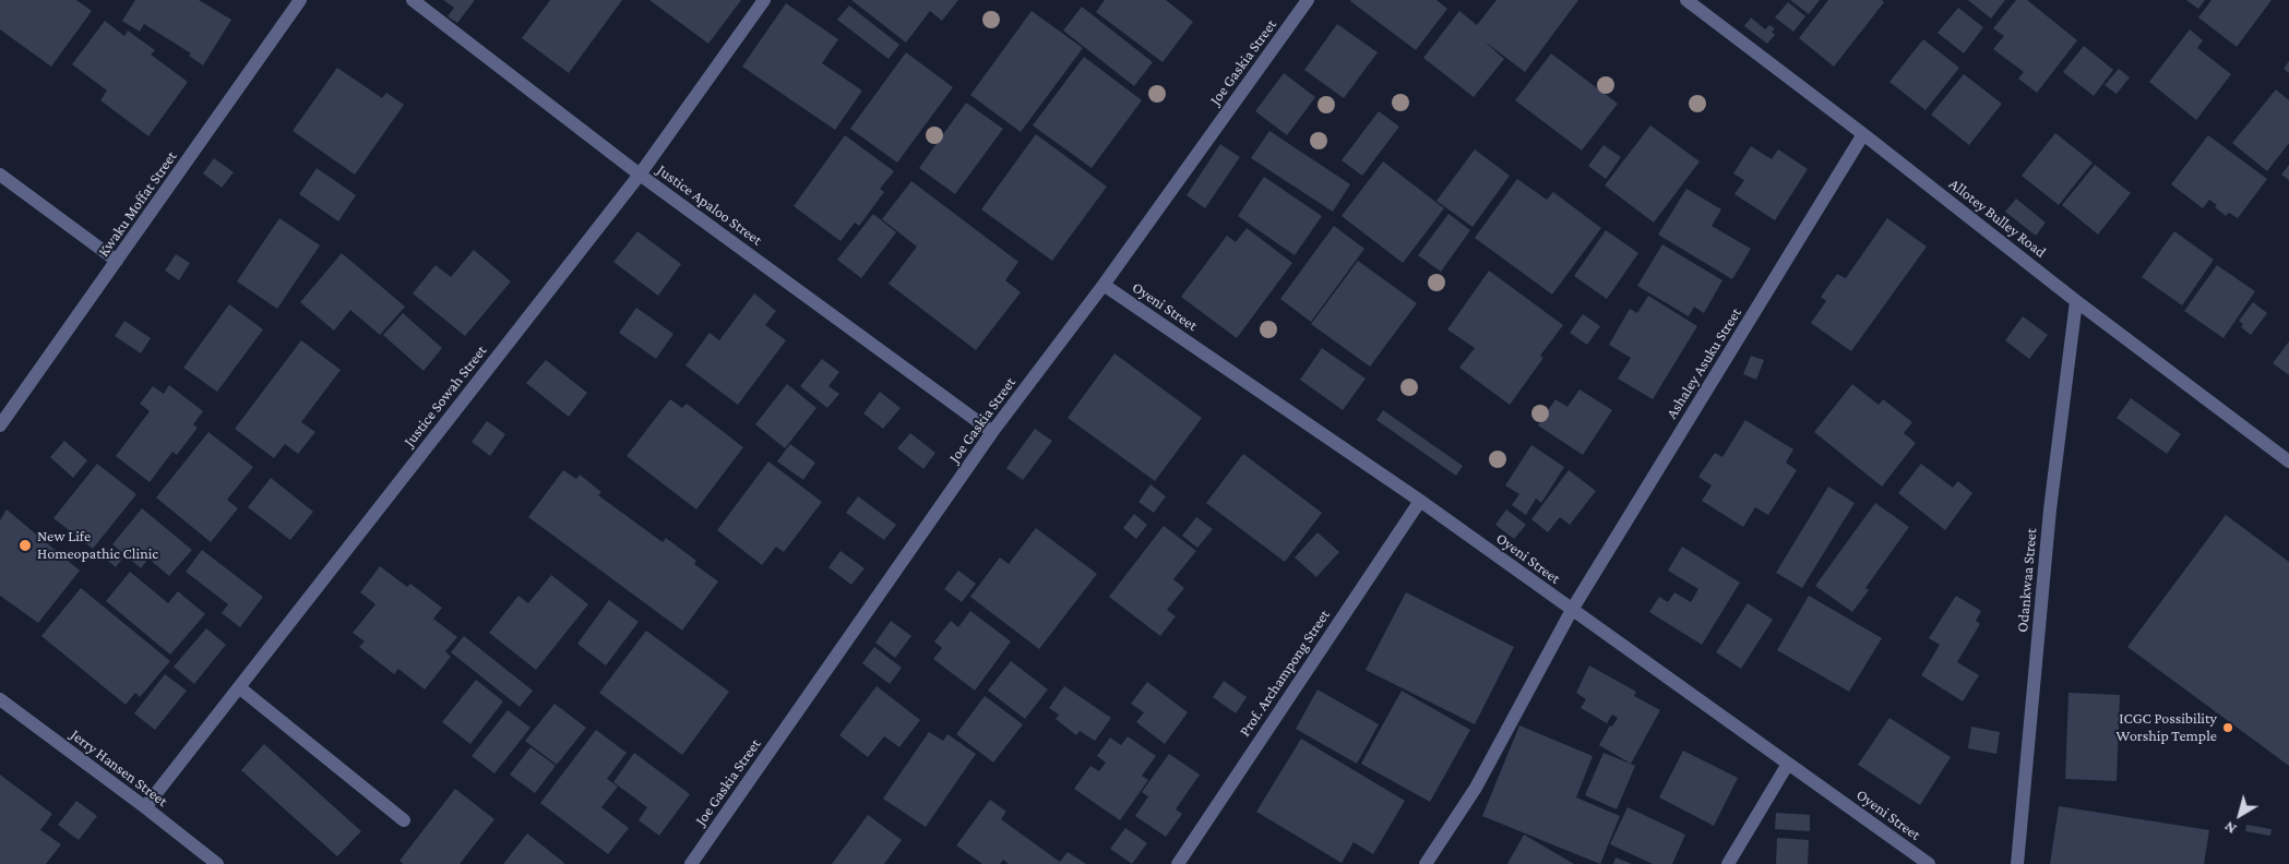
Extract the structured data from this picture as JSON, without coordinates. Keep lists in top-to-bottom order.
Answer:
{
  "streets": {
    "street": [
      "Joe Gaskia Street",
      "Kwaku Moffat Street",
      "Justice Apaloo Street",
      "Allotey Bulley Road",
      "Oyeni Street",
      "Ashaley Asuku Street",
      "Justice Sowah Street",
      "Odankwaa Street",
      "Prof. Archampong Street",
      "Jerry Hansen Street"
    ]
  },
  "crossings": [
    ["Joe Gaskia Street", "Justice Apaloo Street"],
    ["Joe Gaskia Street", "Oyeni Street"],
    ["Justice Apaloo Street", "Justice Sowah Street"],
    ["Allotey Bulley Road", "Ashaley Asuku Street"],
    ["Allotey Bulley Road", "Odankwaa Street"],
    ["Oyeni Street", "Ashaley Asuku Street"],
    ["Oyeni Street", "Prof. Archampong Street"],
    ["Justice Sowah Street", "Jerry Hansen Street"]
  ],
  "places": ["New Life Homeopathic Clinic", "ICGC Possibility Worship Temple"],
  "north": "bottom left"
}
